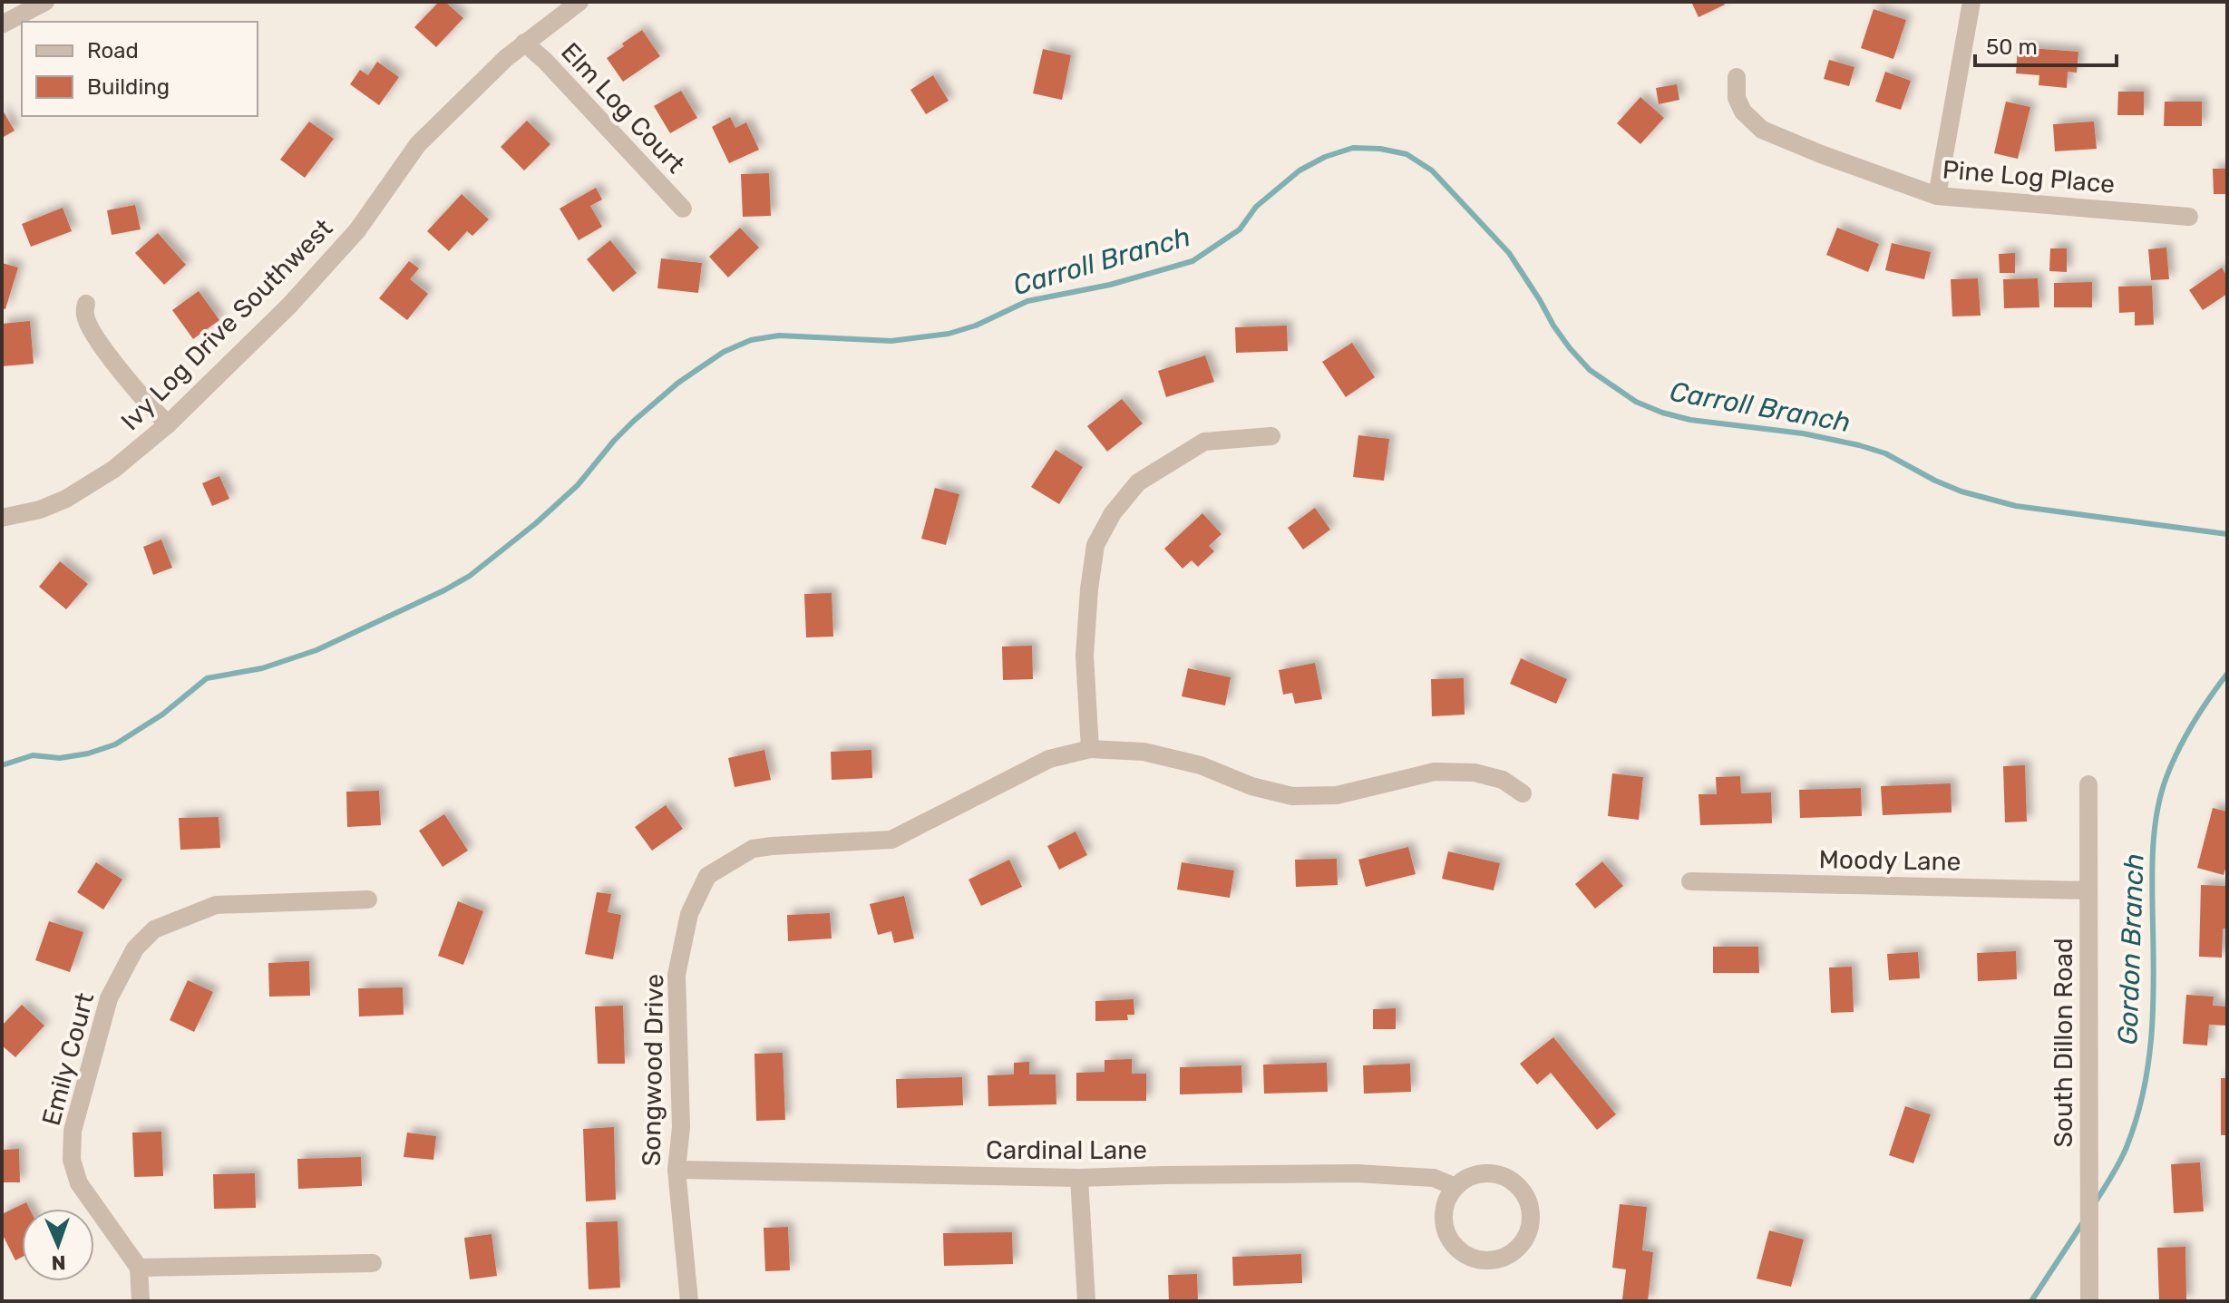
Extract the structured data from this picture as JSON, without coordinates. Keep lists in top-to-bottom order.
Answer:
{
  "streets": {
    "street": [
      "Elm Log Court",
      "Pine Log Place",
      "Ivy Log Drive Southwest",
      "Moody Lane",
      "South Dillon Road",
      "Emily Court",
      "Songwood Drive",
      "Cardinal Lane"
    ]
  },
  "crossings": [
    ["Elm Log Court", "Ivy Log Drive Southwest"],
    ["Moody Lane", "South Dillon Road"],
    ["Songwood Drive", "Cardinal Lane"]
  ],
  "water": ["Carroll Branch", "Gordon Branch"],
  "legend": ["Road", "Building"],
  "scale_bar": "50 m",
  "north": "bottom"
}
